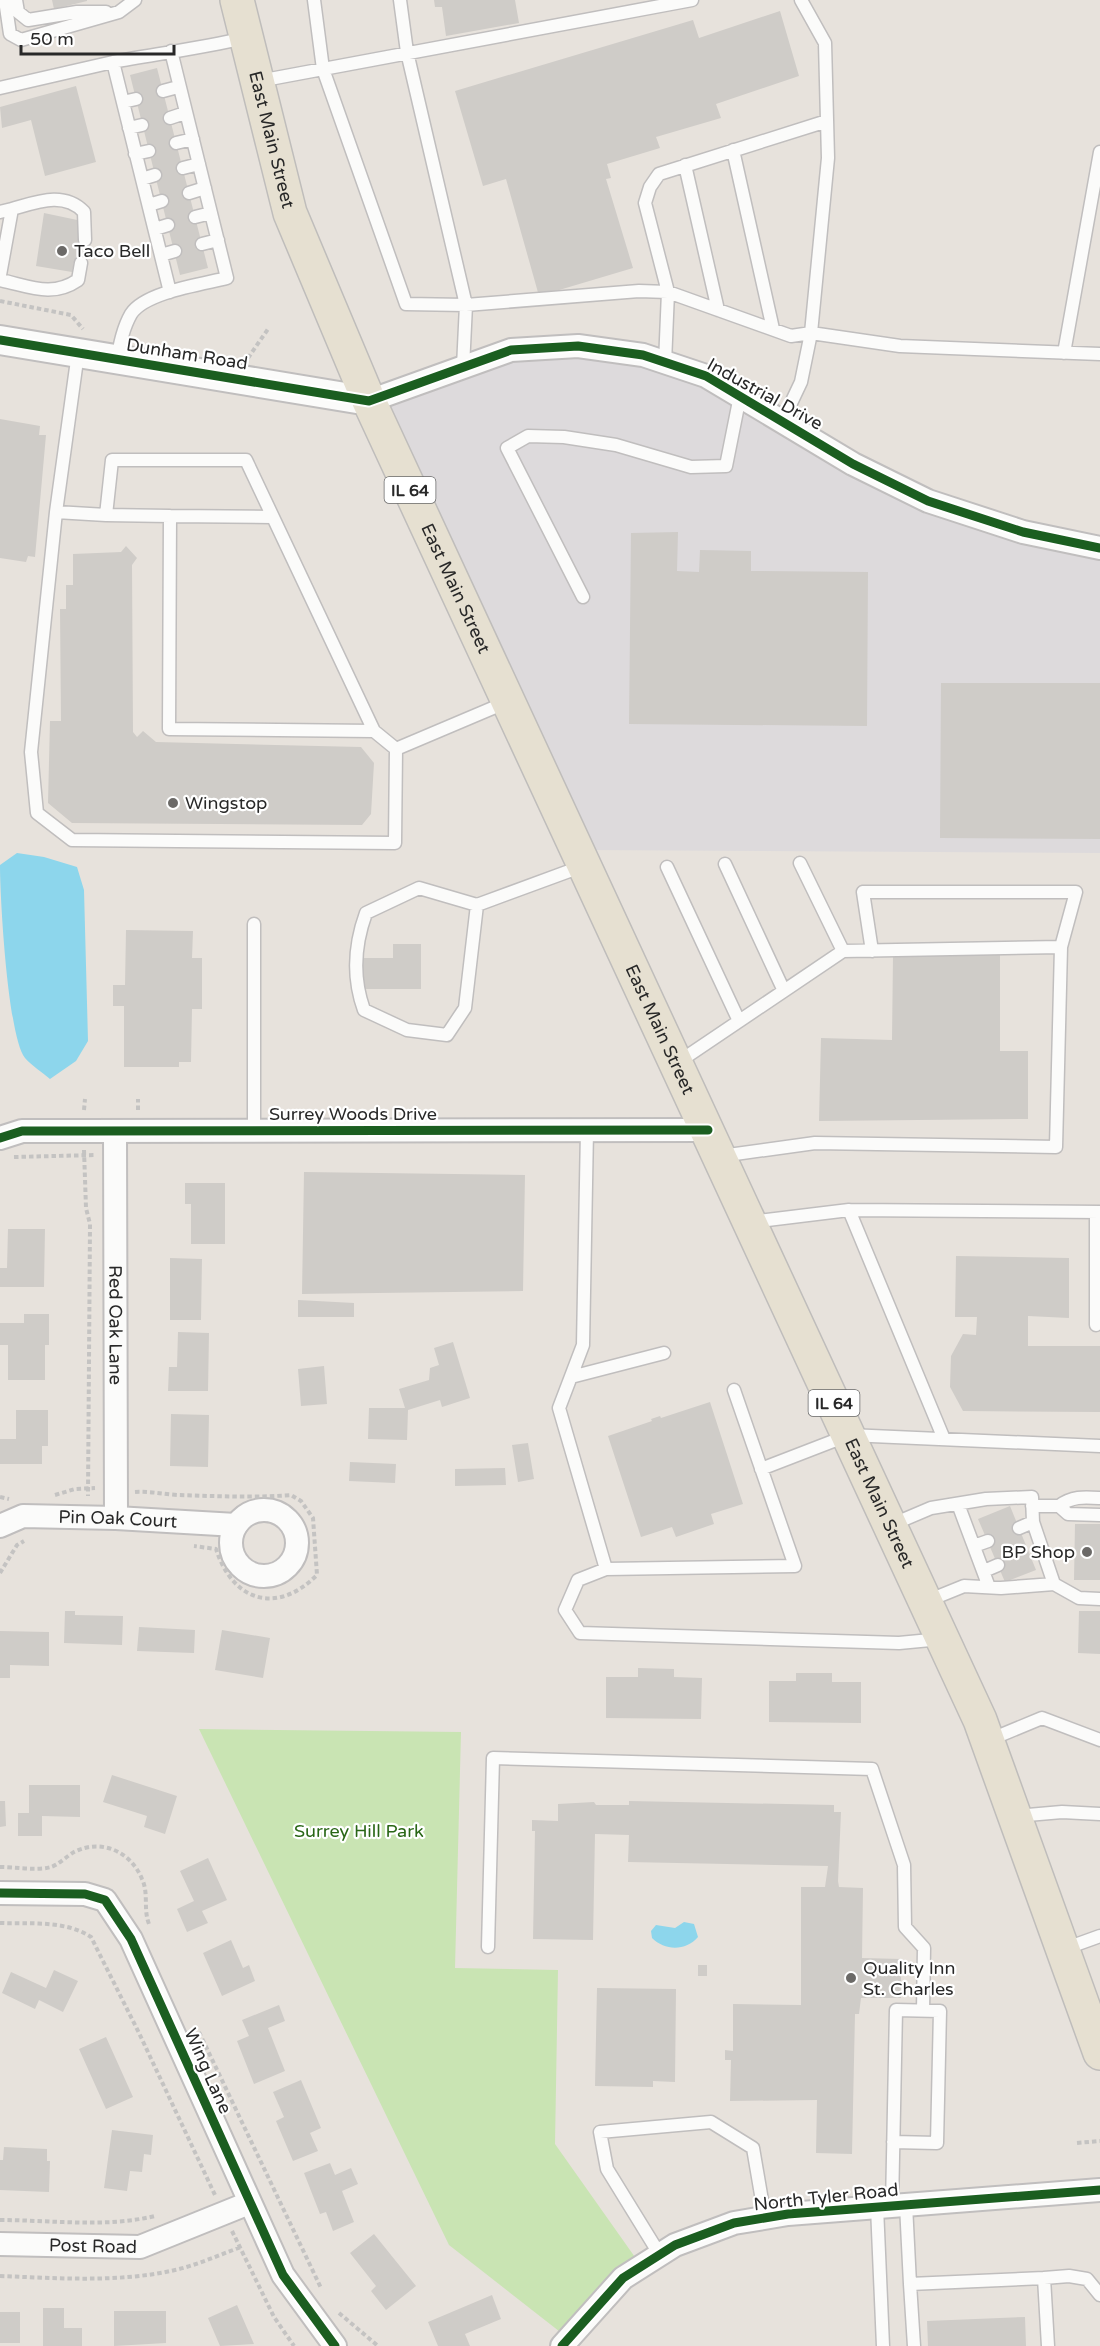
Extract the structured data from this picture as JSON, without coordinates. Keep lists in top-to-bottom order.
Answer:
{
  "streets": {
    "main road": ["East Main Street", "IL 64"],
    "street": [
      "Dunham Road",
      "Industrial Drive",
      "Surrey Woods Drive",
      "Red Oak Lane",
      "Pin Oak Court",
      "Wing Lane",
      "North Tyler Road",
      "Post Road"
    ]
  },
  "crossings": [
    ["East Main Street", "Dunham Road"],
    ["East Main Street", "Industrial Drive"],
    ["East Main Street", "Surrey Woods Drive"],
    ["Dunham Road", "Industrial Drive"],
    ["Surrey Woods Drive", "Red Oak Lane"],
    ["Red Oak Lane", "Pin Oak Court"],
    ["Wing Lane", "Post Road"]
  ],
  "parks": ["Surrey Hill Park"],
  "places": [
    "Taco Bell",
    "Wingstop",
    "BP Shop",
    "Quality Inn St. Charles"
  ],
  "scale_bar": "50 m"
}
